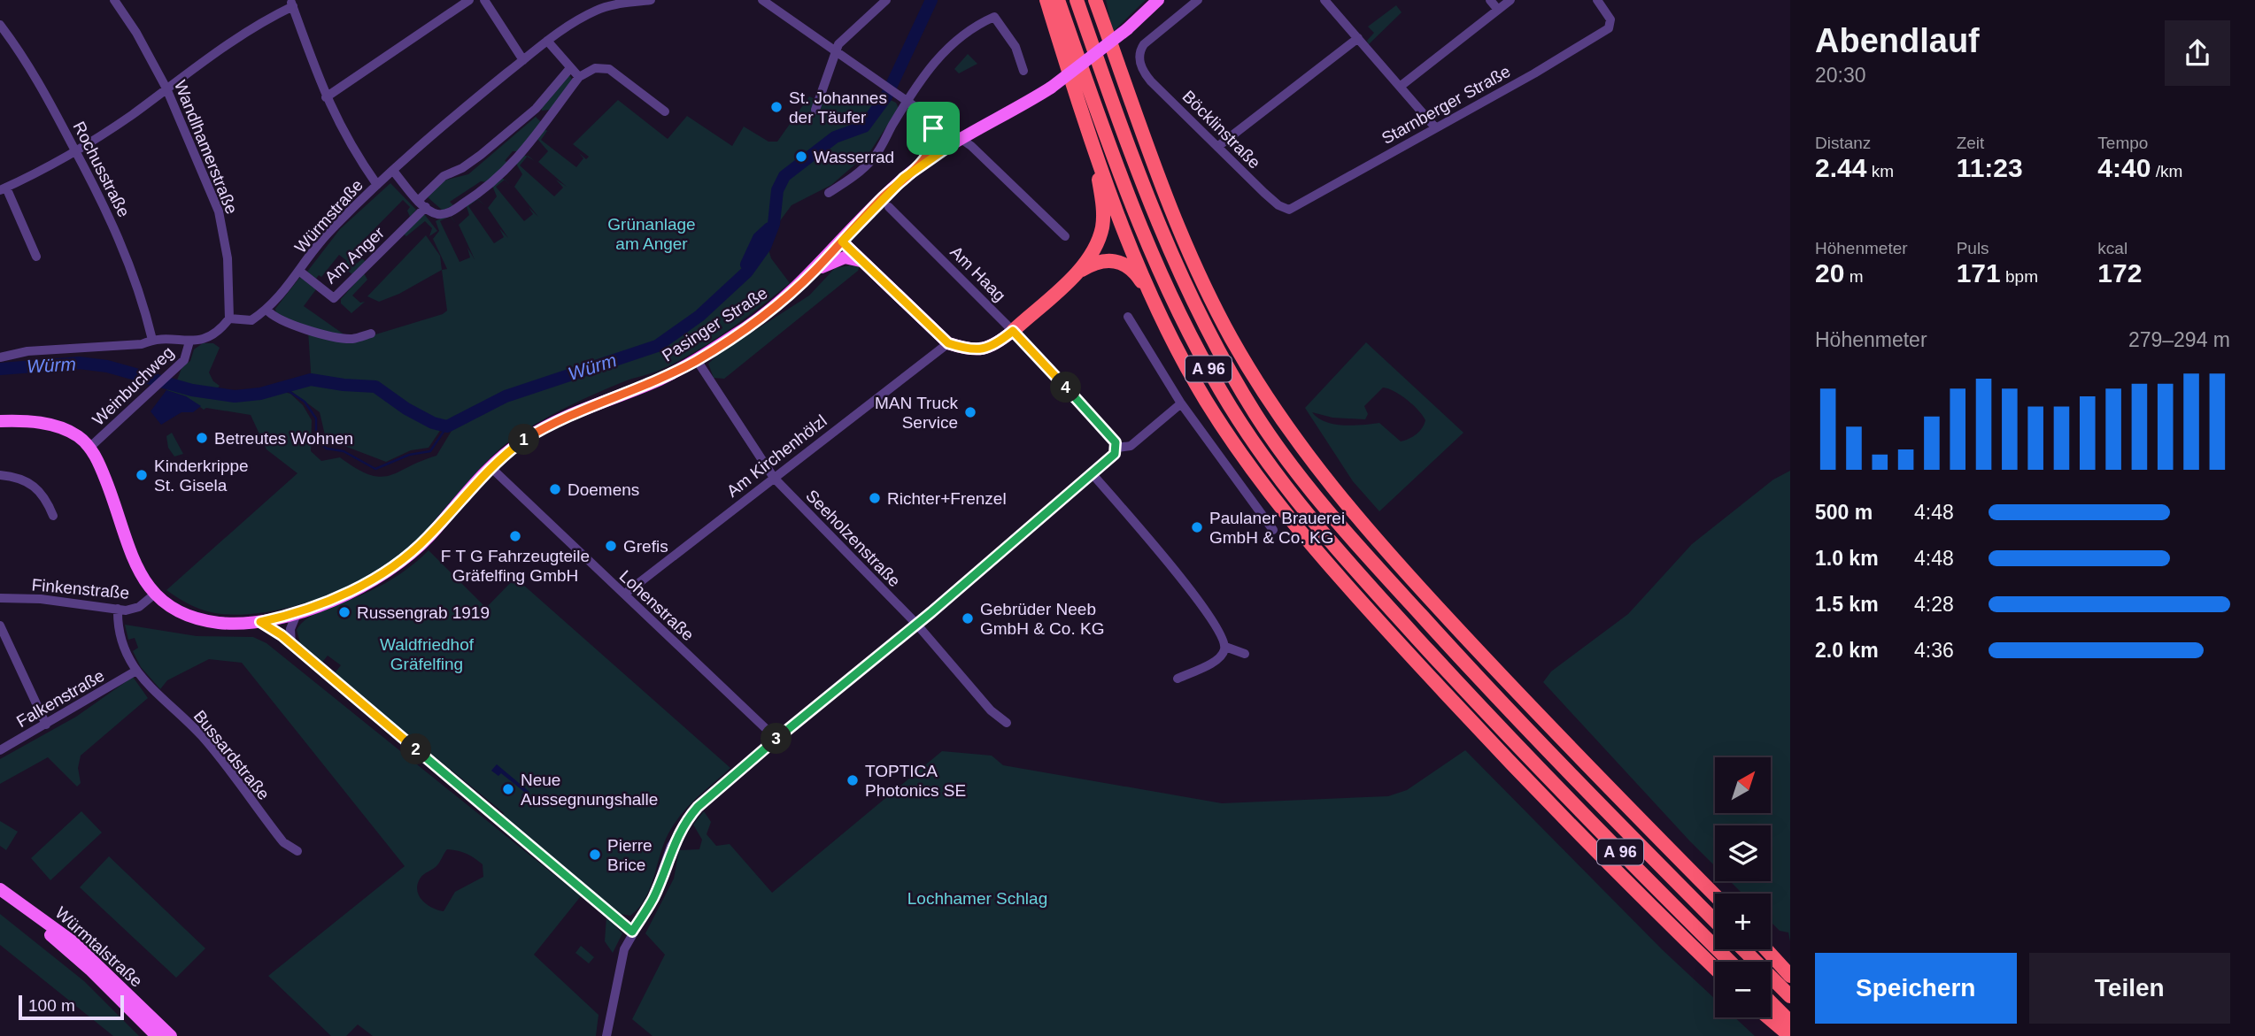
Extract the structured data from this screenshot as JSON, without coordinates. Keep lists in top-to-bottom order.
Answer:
{
  "streets": {
    "highway": ["A 96"],
    "main road": ["Pasinger Straße", "Würmtalstraße"],
    "street": [
      "Starnberger Straße",
      "Böcklinstraße",
      "Wandlhamerstraße",
      "Rochusstraße",
      "Würmstraße",
      "Am Anger",
      "Am Haag",
      "Weinbuchweg",
      "Am Kirchenhölzl",
      "Seeholzenstraße",
      "Finkenstraße",
      "Lohenstraße",
      "Falkenstraße",
      "Bussardstraße"
    ]
  },
  "crossings": [
    ["Starnberger Straße", "Böcklinstraße"],
    ["Wandlhamerstraße", "Würmstraße"],
    ["Würmstraße", "Am Anger"],
    ["Pasinger Straße", "Weinbuchweg"],
    ["Pasinger Straße", "Seeholzenstraße"],
    ["Pasinger Straße", "Finkenstraße"],
    ["Pasinger Straße", "Lohenstraße"],
    ["Am Kirchenhölzl", "Seeholzenstraße"],
    ["Am Kirchenhölzl", "Lohenstraße"],
    ["Finkenstraße", "Bussardstraße"],
    ["Falkenstraße", "Bussardstraße"]
  ],
  "water": ["Würm"],
  "parks": ["Grünanlage am Anger", "Waldfriedhof Gräfelfing", "Lochhamer Schlag"],
  "places": [
    "St. Johannes der Täufer",
    "Wasserrad",
    "MAN Truck Service",
    "Betreutes Wohnen",
    "Kinderkrippe St. Gisela",
    "Doemens",
    "Richter+Frenzel",
    "Paulaner Brauerei GmbH & Co. KG",
    "F T G Fahrzeugteile Gräfelfing GmbH",
    "Grefis",
    "Russengrab 1919",
    "Gebrüder Neeb GmbH & Co. KG",
    "TOPTICA Photonics SE",
    "Neue Aussegnungshalle",
    "Pierre Brice"
  ],
  "scale_bar": "100 m",
  "north": "top right",
  "page": {
    "heading": ["Abendlauf", "20:30"],
    "stats": [
      ["Distanz", "2.44 km"],
      ["Zeit", "11:23"],
      ["Tempo", "4:40 /km"],
      ["Höhenmeter", "20 m"],
      ["Puls", "171 bpm"],
      ["kcal", "172"]
    ],
    "chart": ["Höhenmeter", "279–294 m"],
    "pins": [
      "4",
      "1",
      "3",
      "2"
    ],
    "list": [
      {
        "name": "500 m",
        "note": "4:48"
      },
      {
        "name": "1.0 km",
        "note": "4:48"
      },
      {
        "name": "1.5 km",
        "note": "4:28"
      },
      {
        "name": "2.0 km",
        "note": "4:36"
      }
    ],
    "map_buttons": ["+", "−"],
    "buttons": ["Speichern", "Teilen"],
    "scale": "100 m"
  }
}
